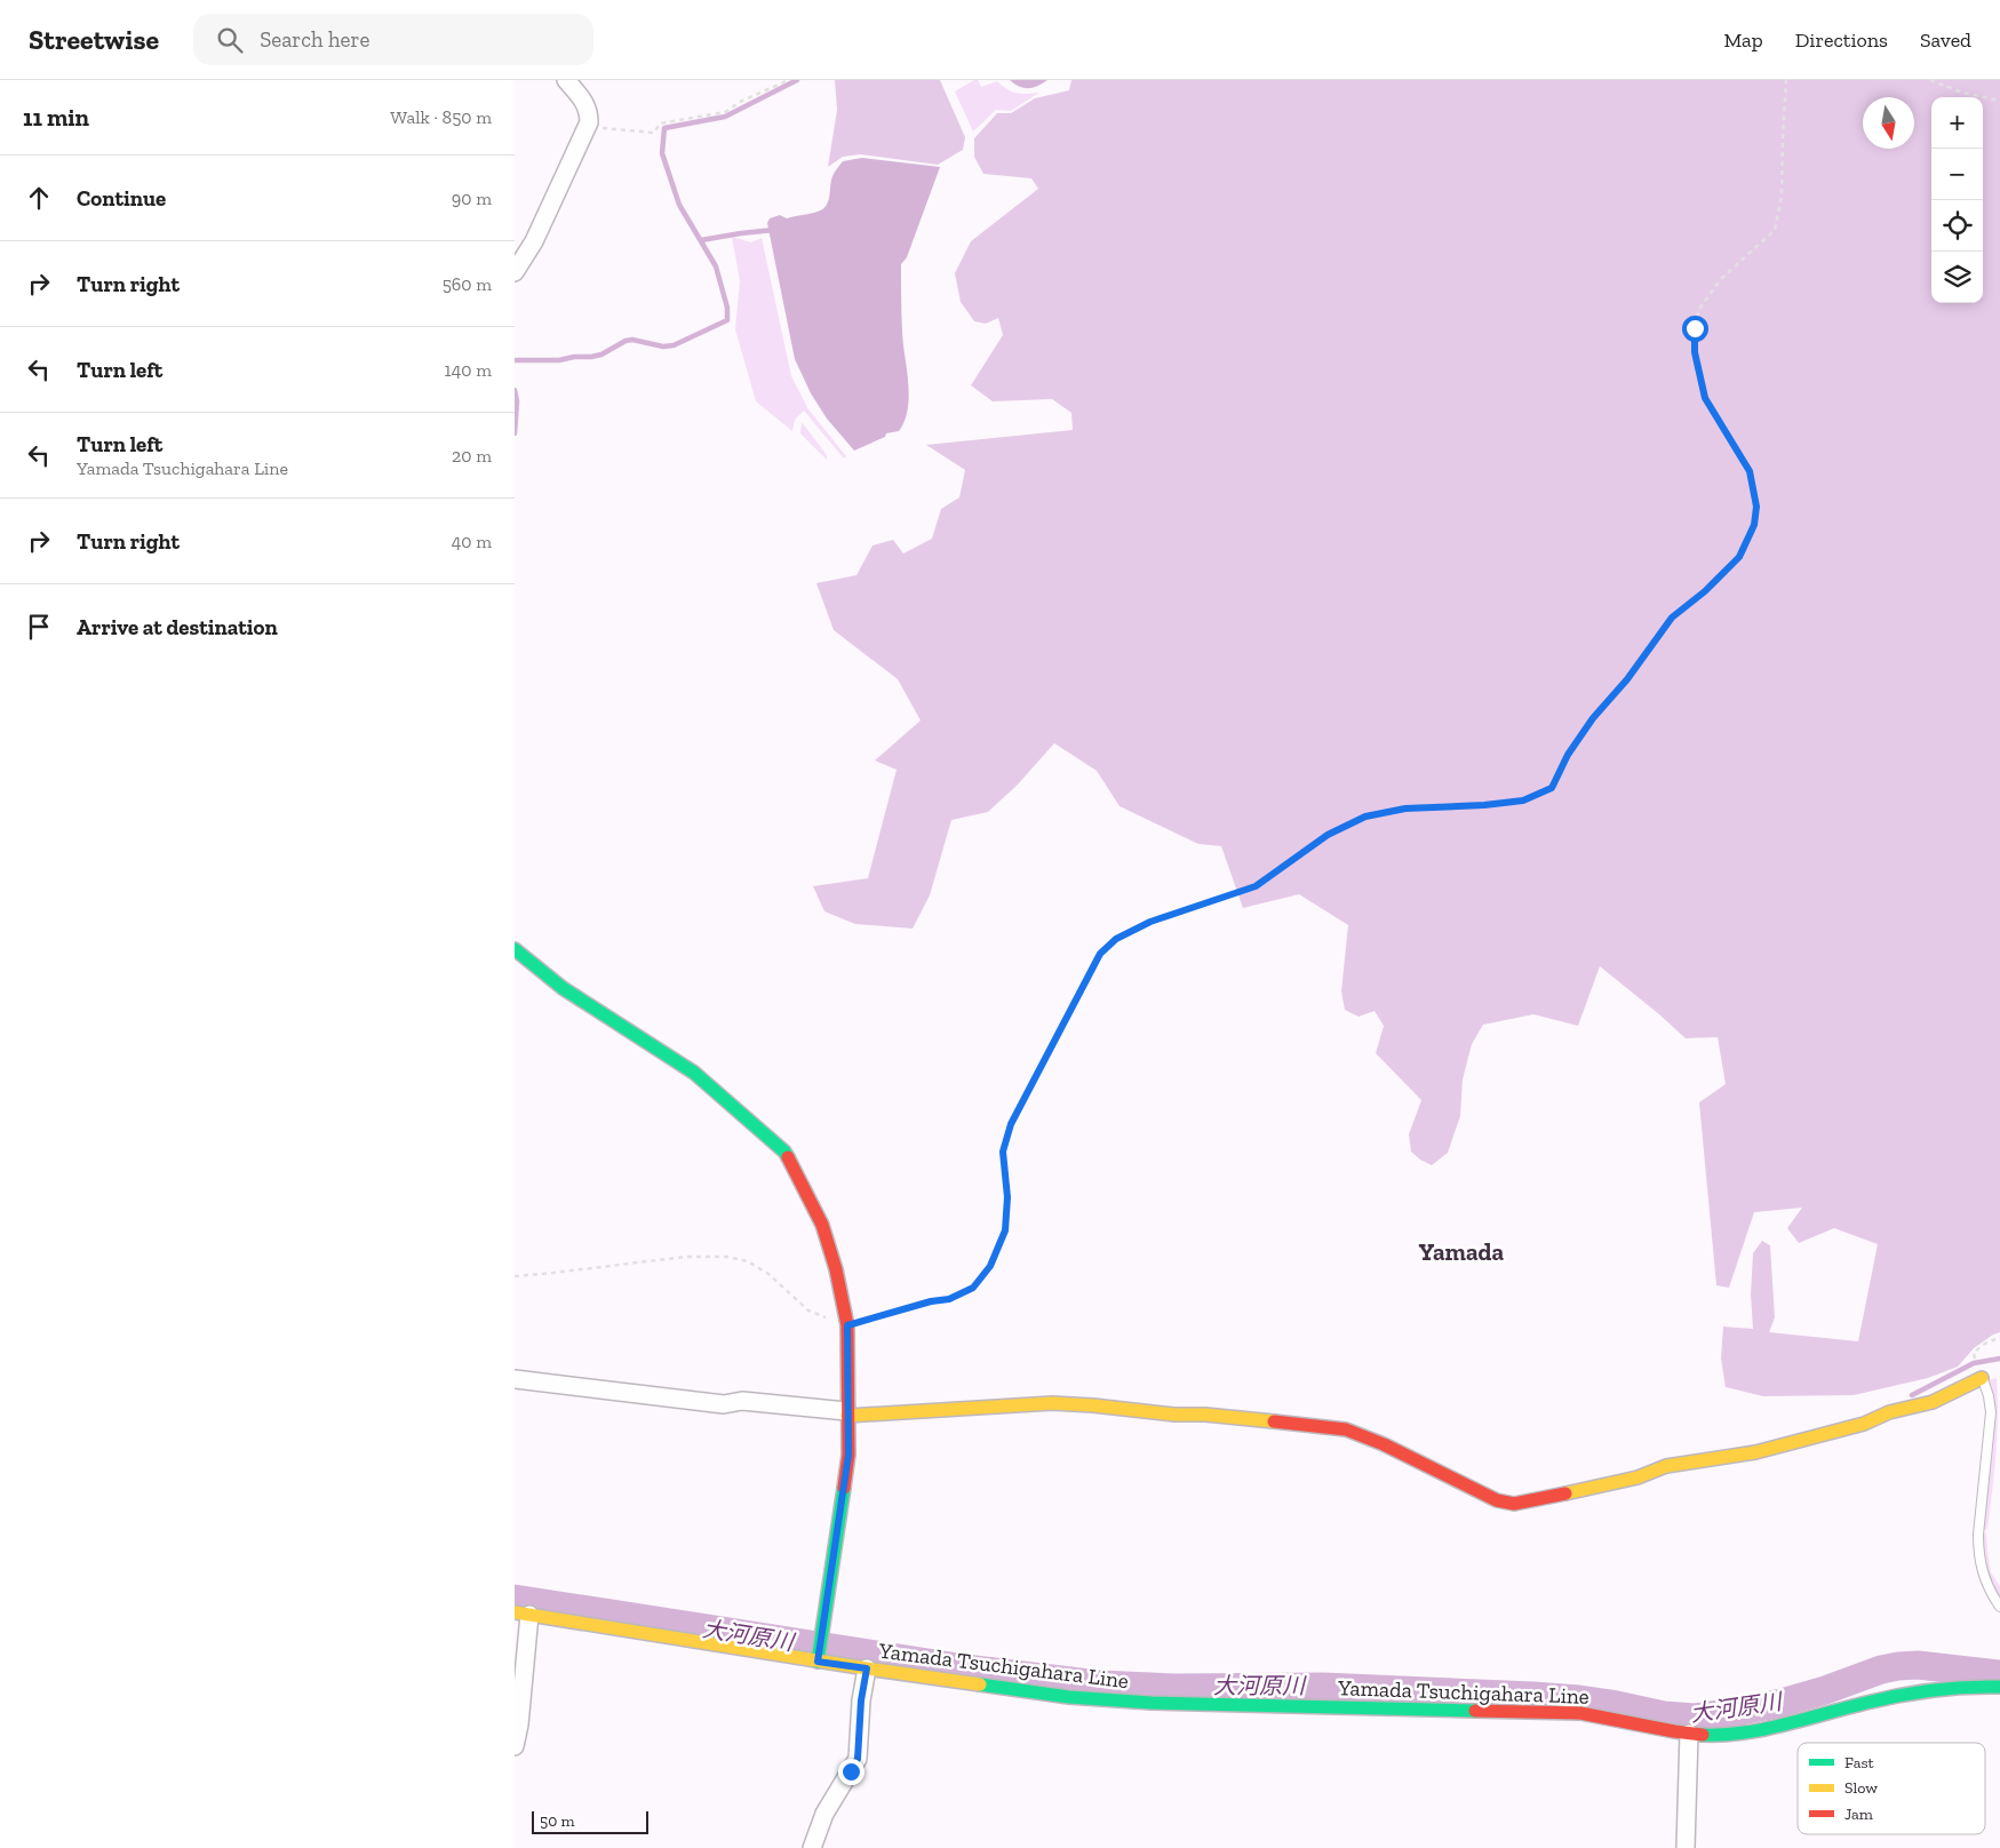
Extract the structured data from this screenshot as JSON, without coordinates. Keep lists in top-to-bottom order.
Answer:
{
  "streets": {
    "street": ["Yamada Tsuchigahara Line"]
  },
  "districts": ["Yamada"],
  "water": ["大河原川"],
  "legend": ["Fast", "Slow", "Jam"],
  "scale_bar": "50 m",
  "north": "bottom",
  "page": {
    "header": "Streetwise",
    "search": "Search here",
    "nav": ["Map", "Directions", "Saved"],
    "heading": ["11 min", "Walk · 850 m"],
    "map_buttons": ["+", "−"],
    "list": [
      ["Continue", "90 m"],
      ["Turn right", "560 m"],
      ["Turn left", "140 m"],
      ["Turn left", "Yamada Tsuchigahara Line", "20 m"],
      ["Turn right", "40 m"],
      "Arrive at destination"
    ],
    "scale": "50 m"
  }
}
